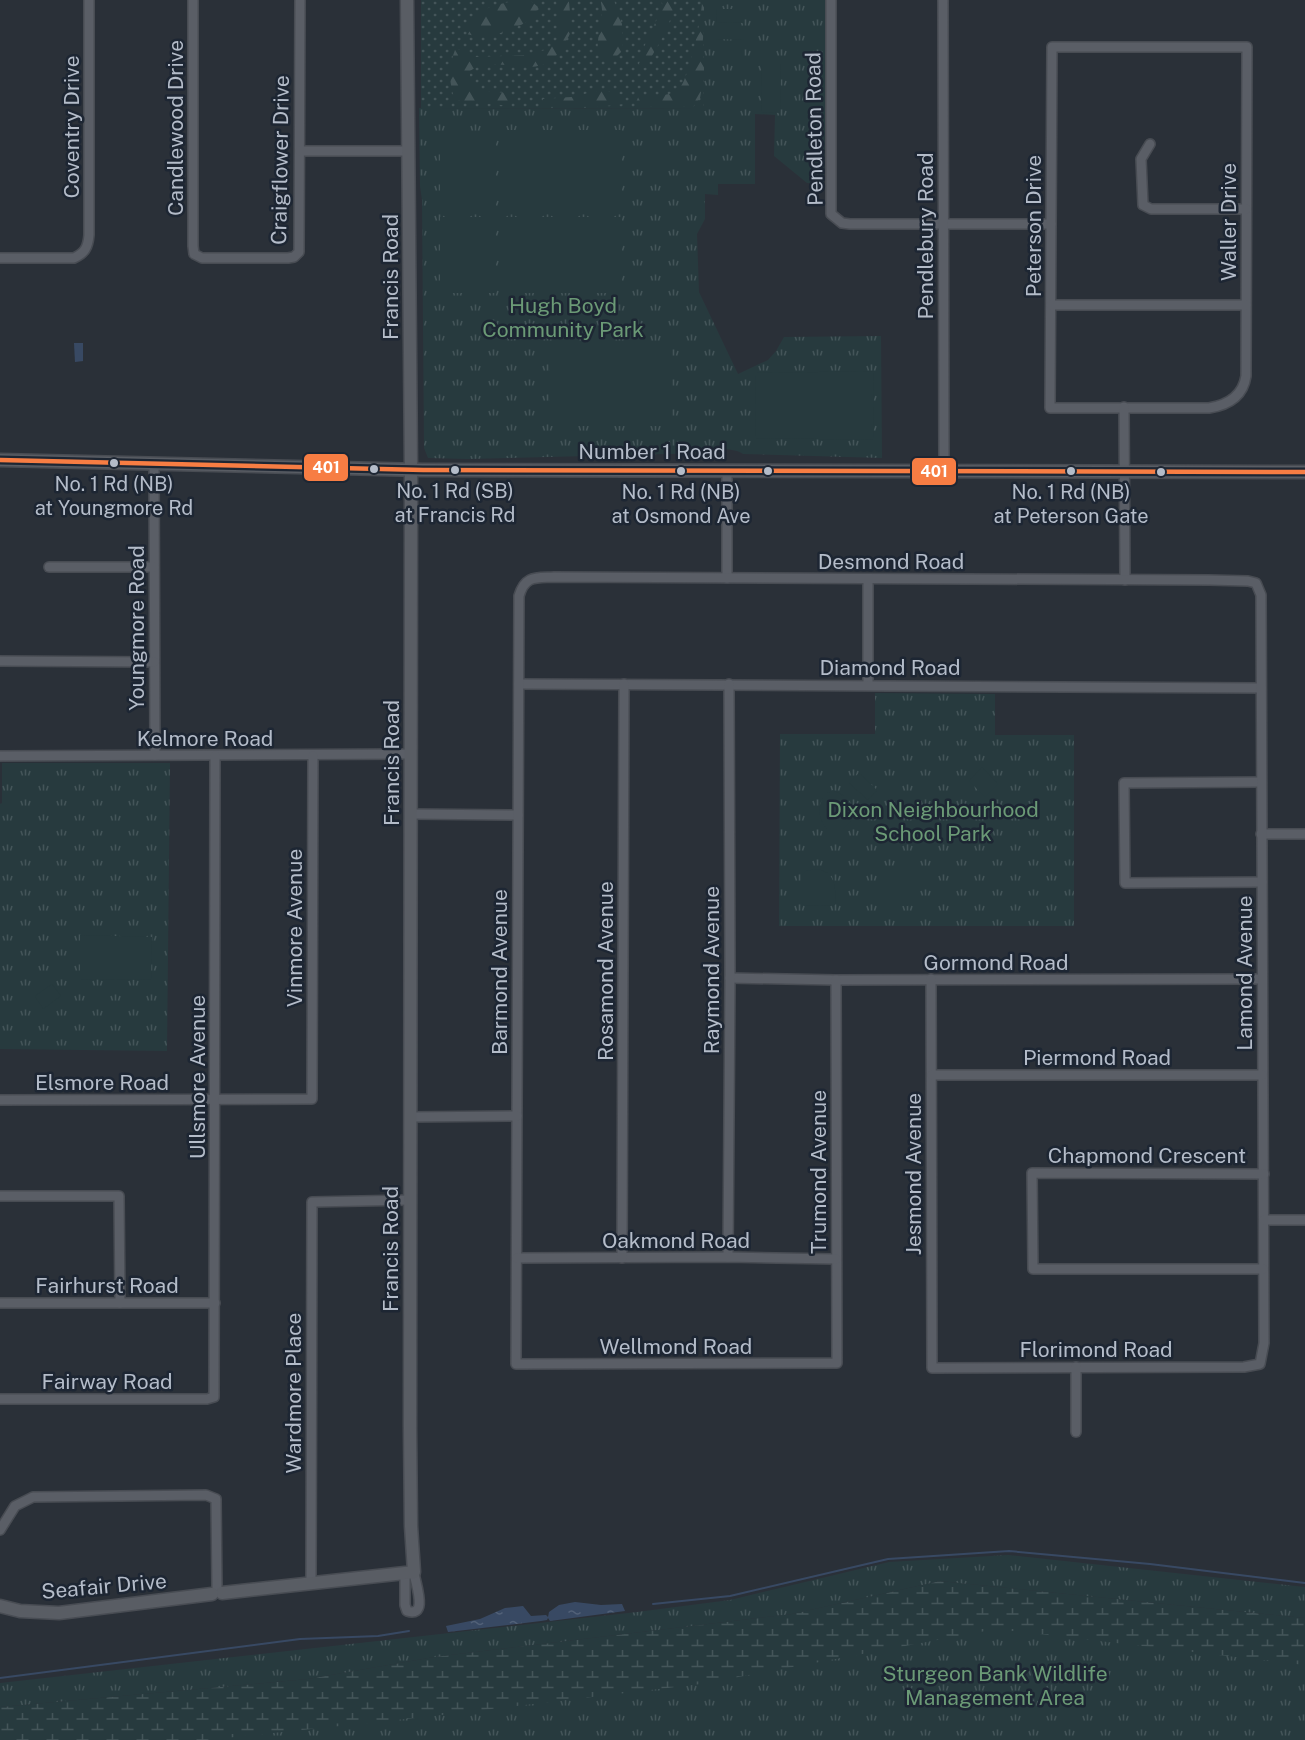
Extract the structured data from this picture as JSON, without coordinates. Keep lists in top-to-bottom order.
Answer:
{
  "streets": {
    "street": [
      "Coventry Drive",
      "Candlewood Drive",
      "Pendleton Road",
      "Craigflower Drive",
      "Waller Drive",
      "Peterson Drive",
      "Pendlebury Road",
      "Francis Road",
      "Number 1 Road",
      "Desmond Road",
      "Youngmore Road",
      "Diamond Road",
      "Kelmore Road",
      "Vinmore Avenue",
      "Gormond Road",
      "Raymond Avenue",
      "Rosamond Avenue",
      "Barmond Avenue",
      "Lamond Avenue",
      "Piermond Road",
      "Ullsmore Avenue",
      "Elsmore Road",
      "Chapmond Crescent",
      "Trumond Avenue",
      "Jesmond Avenue",
      "Oakmond Road",
      "Fairhurst Road",
      "Wellmond Road",
      "Florimond Road",
      "Fairway Road",
      "Wardmore Place",
      "Seafair Drive"
    ]
  },
  "crossings": [
    ["Candlewood Drive", "Craigflower Drive"],
    ["Pendleton Road", "Peterson Drive"],
    ["Pendleton Road", "Pendlebury Road"],
    ["Waller Drive", "Peterson Drive"],
    ["Pendlebury Road", "Number 1 Road"],
    ["Francis Road", "Number 1 Road"],
    ["Francis Road", "Kelmore Road"],
    ["Francis Road", "Wardmore Place"],
    ["Francis Road", "Seafair Drive"],
    ["Number 1 Road", "Youngmore Road"],
    ["Desmond Road", "Barmond Avenue"],
    ["Desmond Road", "Lamond Avenue"],
    ["Youngmore Road", "Kelmore Road"],
    ["Diamond Road", "Raymond Avenue"],
    ["Diamond Road", "Rosamond Avenue"],
    ["Diamond Road", "Barmond Avenue"],
    ["Diamond Road", "Lamond Avenue"],
    ["Kelmore Road", "Vinmore Avenue"],
    ["Kelmore Road", "Ullsmore Avenue"],
    ["Vinmore Avenue", "Elsmore Road"],
    ["Gormond Road", "Raymond Avenue"],
    ["Gormond Road", "Lamond Avenue"],
    ["Gormond Road", "Trumond Avenue"],
    ["Gormond Road", "Jesmond Avenue"],
    ["Raymond Avenue", "Oakmond Road"],
    ["Rosamond Avenue", "Oakmond Road"],
    ["Barmond Avenue", "Oakmond Road"],
    ["Barmond Avenue", "Wellmond Road"],
    ["Lamond Avenue", "Piermond Road"],
    ["Lamond Avenue", "Chapmond Crescent"],
    ["Lamond Avenue", "Florimond Road"],
    ["Piermond Road", "Jesmond Avenue"],
    ["Ullsmore Avenue", "Elsmore Road"],
    ["Ullsmore Avenue", "Fairhurst Road"],
    ["Ullsmore Avenue", "Fairway Road"],
    ["Trumond Avenue", "Oakmond Road"],
    ["Trumond Avenue", "Wellmond Road"],
    ["Jesmond Avenue", "Florimond Road"],
    ["Wardmore Place", "Seafair Drive"]
  ],
  "parks": ["Hugh Boyd Community Park", "Dixon Neighbourhood School Park", "Sturgeon Bank Wildlife Management Area"],
  "places": [
    "No. 1 Rd (NB) at Youngmore Rd",
    "No. 1 Rd (SB) at Francis Rd",
    "No. 1 Rd (NB) at Osmond Ave",
    "No. 1 Rd (NB) at Peterson Gate"
  ],
  "lines": ["transit line 401"]
}
